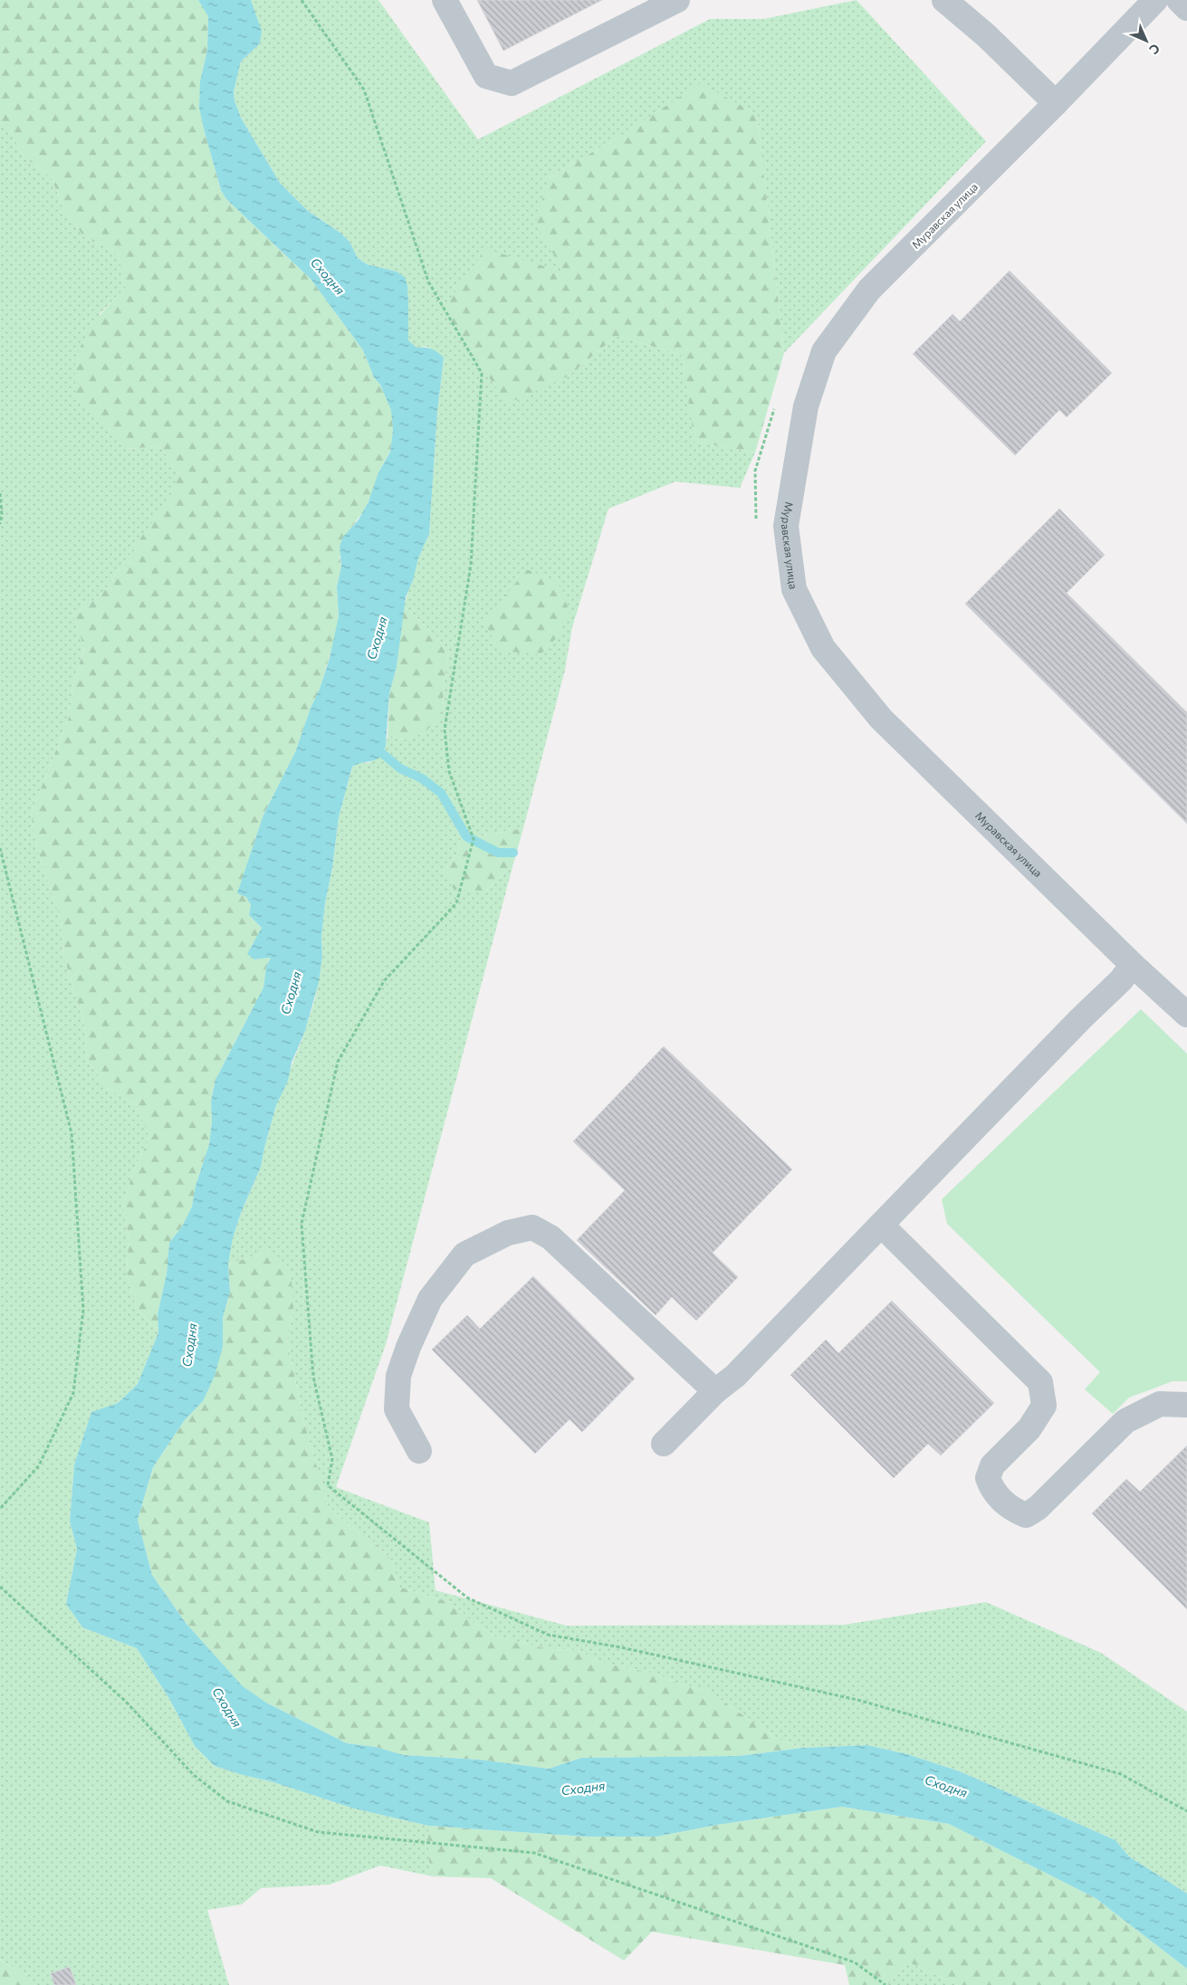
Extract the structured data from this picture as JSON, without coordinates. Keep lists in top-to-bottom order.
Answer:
{
  "streets": {
    "street": ["Муравская улица"]
  },
  "water": ["Сходня"],
  "north": "bottom right"
}
